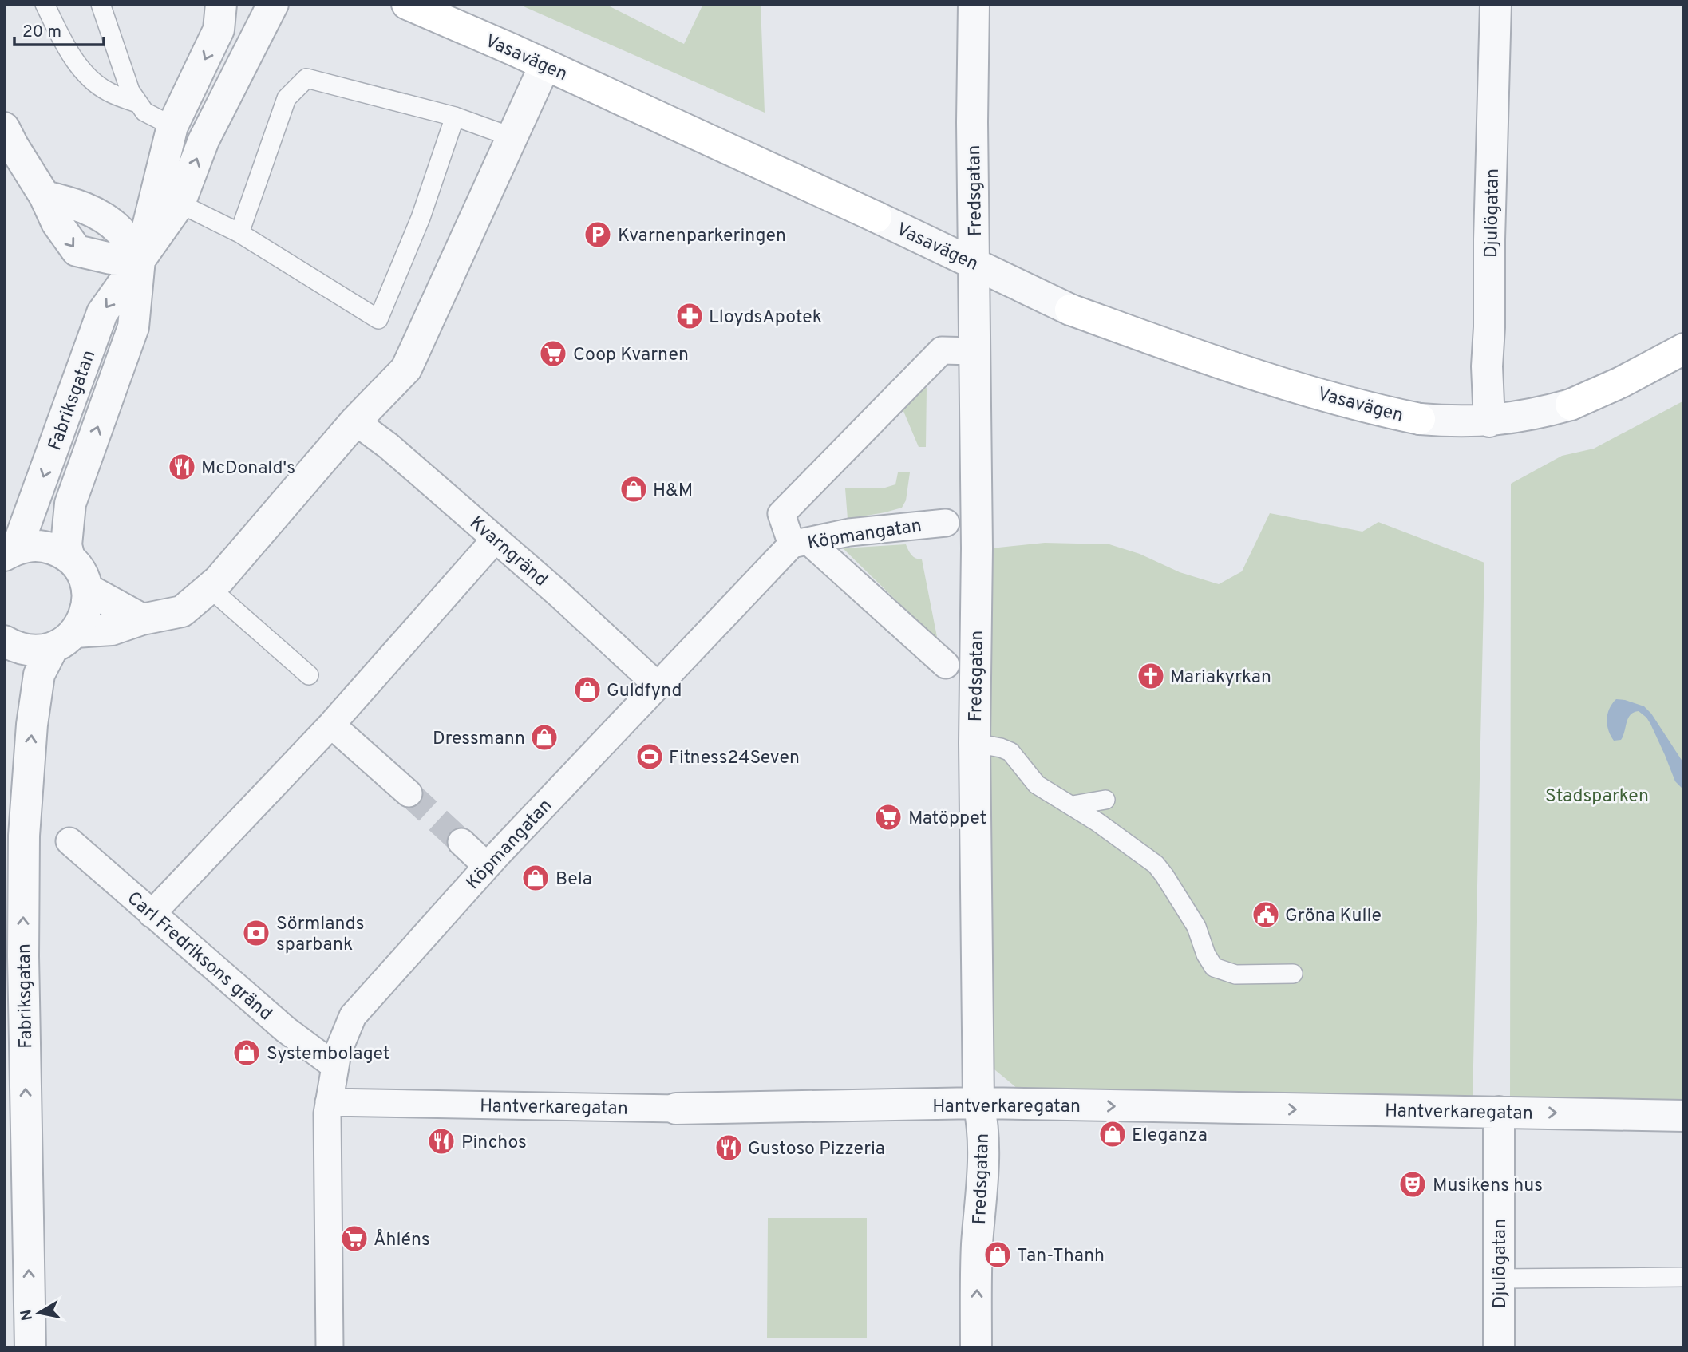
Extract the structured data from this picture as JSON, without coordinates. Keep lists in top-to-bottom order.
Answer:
{
  "streets": {
    "main road": ["Vasavägen"],
    "street": [
      "Fredsgatan",
      "Djulögatan",
      "Fabriksgatan",
      "Köpmangatan",
      "Kvarngränd",
      "Carl Fredriksons gränd",
      "Hantverkaregatan"
    ]
  },
  "crossings": [
    ["Vasavägen", "Fredsgatan"],
    ["Vasavägen", "Djulögatan"],
    ["Fredsgatan", "Hantverkaregatan"],
    ["Djulögatan", "Hantverkaregatan"],
    ["Köpmangatan", "Kvarngränd"],
    ["Köpmangatan", "Carl Fredriksons gränd"],
    ["Köpmangatan", "Hantverkaregatan"]
  ],
  "one_way": ["Hantverkaregatan"],
  "parks": ["Stadsparken"],
  "places": {
    "parking": ["Kvarnenparkeringen"],
    "pharmacy": ["LloydsApotek"],
    "supermarket": ["Coop Kvarnen", "Matöppet", "Åhléns"],
    "restaurant": ["McDonald's", "Pinchos", "Gustoso Pizzeria"],
    "shop": [
      "H&M",
      "Guldfynd",
      "Dressmann",
      "Bela",
      "Systembolaget",
      "Eleganza",
      "Tan-Thanh"
    ],
    "church": ["Mariakyrkan"],
    "sports": ["Fitness24Seven"],
    "public building": ["Gröna Kulle"],
    "bank": ["Sörmlands sparbank"],
    "theatre": ["Musikens hus"]
  },
  "scale_bar": "20 m",
  "north": "left"
}
